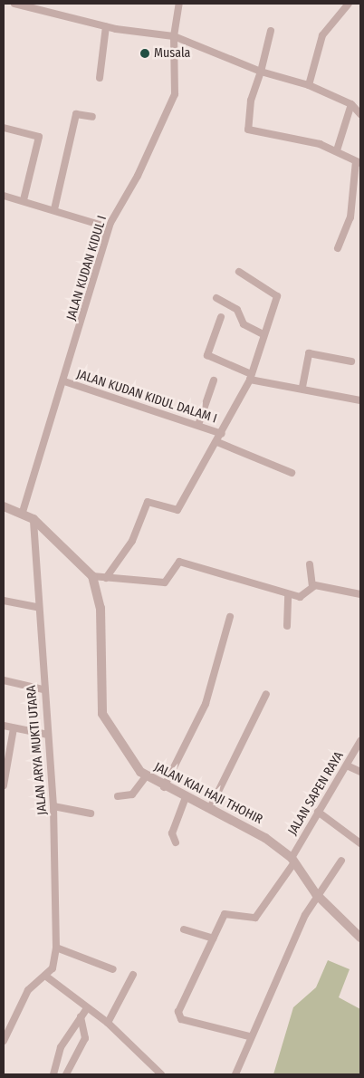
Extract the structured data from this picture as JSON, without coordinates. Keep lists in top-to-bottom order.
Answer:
{
  "streets": {
    "street": [
      "JALAN KUDAN KIDUL I",
      "JALAN KUDAN KIDUL DALAM I",
      "JALAN ARYA MUKTI UTARA",
      "JALAN KIAI HAJI THOHIR",
      "JALAN SAPEN RAYA"
    ]
  },
  "crossings": [
    ["JALAN KUDAN KIDUL I", "JALAN KUDAN KIDUL DALAM I"],
    ["JALAN KIAI HAJI THOHIR", "JALAN SAPEN RAYA"]
  ],
  "places": ["Musala"]
}
